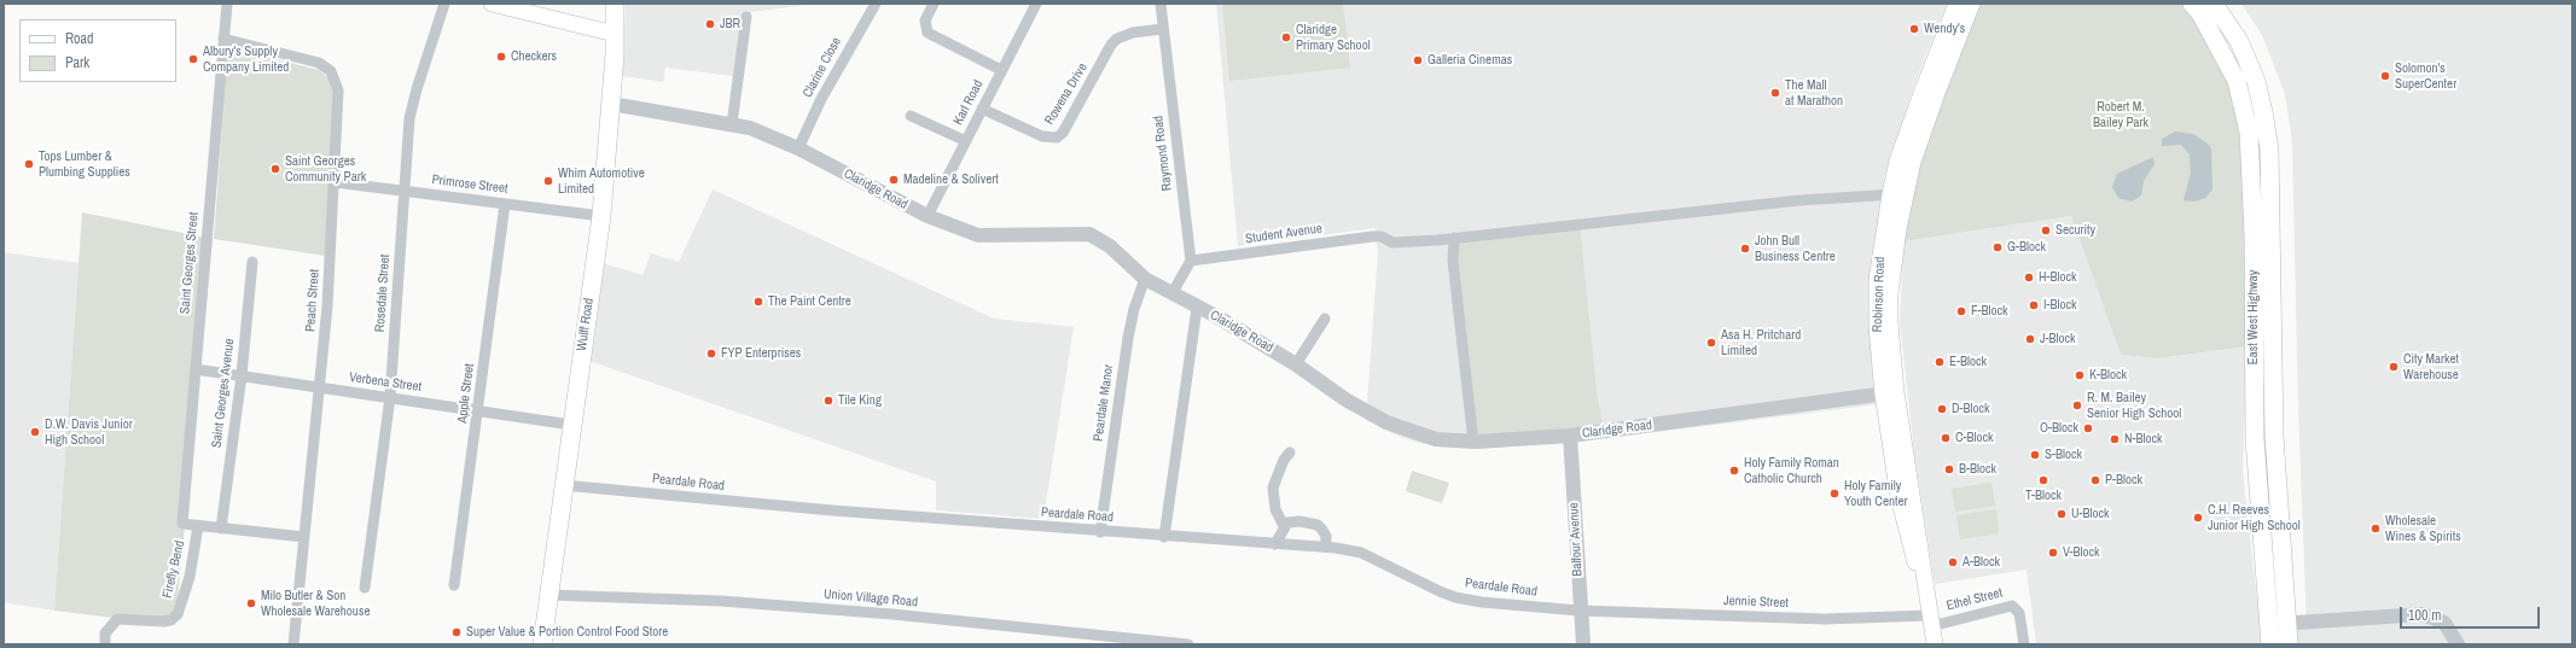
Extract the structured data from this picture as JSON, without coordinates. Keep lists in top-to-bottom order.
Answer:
{
  "streets": {
    "main road": ["Robinson Road", "East West Highway", "Wulff Road"],
    "street": [
      "Clarine Close",
      "Rowena Drive",
      "Karl Road",
      "Raymond Road",
      "Primrose Street",
      "Claridge Road",
      "Student Avenue",
      "Saint Georges Street",
      "Rosedale Street",
      "Peach Street",
      "Verbena Street",
      "Saint Georges Avenue",
      "Apple Street",
      "Peardale Manor",
      "Peardale Road",
      "Balfour Avenue",
      "Firefly Bend",
      "Union Village Road",
      "Ethel Street",
      "Jennie Street"
    ]
  },
  "crossings": [
    ["Clarine Close", "Claridge Road"],
    ["Rowena Drive", "Karl Road"],
    ["Rowena Drive", "Raymond Road"],
    ["Karl Road", "Claridge Road"],
    ["Raymond Road", "Student Avenue"],
    ["Primrose Street", "Rosedale Street"],
    ["Primrose Street", "Peach Street"],
    ["Primrose Street", "Wulff Road"],
    ["Primrose Street", "Apple Street"],
    ["Claridge Road", "Robinson Road"],
    ["Claridge Road", "Wulff Road"],
    ["Claridge Road", "Peardale Manor"],
    ["Claridge Road", "Balfour Avenue"],
    ["Student Avenue", "Robinson Road"],
    ["Saint Georges Street", "Peach Street"],
    ["Saint Georges Street", "Verbena Street"],
    ["Saint Georges Street", "Firefly Bend"],
    ["Rosedale Street", "Verbena Street"],
    ["Robinson Road", "Ethel Street"],
    ["Robinson Road", "Jennie Street"],
    ["Peach Street", "Verbena Street"],
    ["Peach Street", "Firefly Bend"],
    ["Wulff Road", "Verbena Street"],
    ["Wulff Road", "Peardale Road"],
    ["Wulff Road", "Union Village Road"],
    ["Verbena Street", "Saint Georges Avenue"],
    ["Verbena Street", "Apple Street"],
    ["Saint Georges Avenue", "Firefly Bend"],
    ["Peardale Manor", "Peardale Road"],
    ["Peardale Road", "Balfour Avenue"],
    ["Peardale Road", "Jennie Street"],
    ["Balfour Avenue", "Jennie Street"],
    ["Ethel Street", "Jennie Street"]
  ],
  "parks": ["Robert M. Bailey Park"],
  "places": [
    "JBR",
    "Wendy's",
    "Claridge Primary School",
    "Checkers",
    "Albury's Supply Company Limited",
    "Galleria Cinemas",
    "Solomon's SuperCenter",
    "The Mall at Marathon",
    "Tops Lumber & Plumbing Supplies",
    "Saint Georges Community Park",
    "Madeline & Solivert",
    "Whim Automotive Limited",
    "Security",
    "G-Block",
    "John Bull Business Centre",
    "H-Block",
    "The Paint Centre",
    "I-Block",
    "F-Block",
    "J-Block",
    "Asa H. Pritchard Limited",
    "FYP Enterprises",
    "E-Block",
    "City Market Warehouse",
    "K-Block",
    "Tile King",
    "R. M. Bailey Senior High School",
    "D-Block",
    "O-Block",
    "D.W. Davis Junior High School",
    "C-Block",
    "N-Block",
    "S-Block",
    "B-Block",
    "Holy Family Roman Catholic Church",
    "T-Block",
    "P-Block",
    "Holy Family Youth Center",
    "U-Block",
    "C.H. Reeves Junior High School",
    "Wholesale Wines & Spirits",
    "V-Block",
    "A-Block",
    "Milo Butler & Son Wholesale Warehouse",
    "Super Value & Portion Control Food Store"
  ],
  "legend": ["Road", "Park"],
  "scale_bar": "100 m"
}
